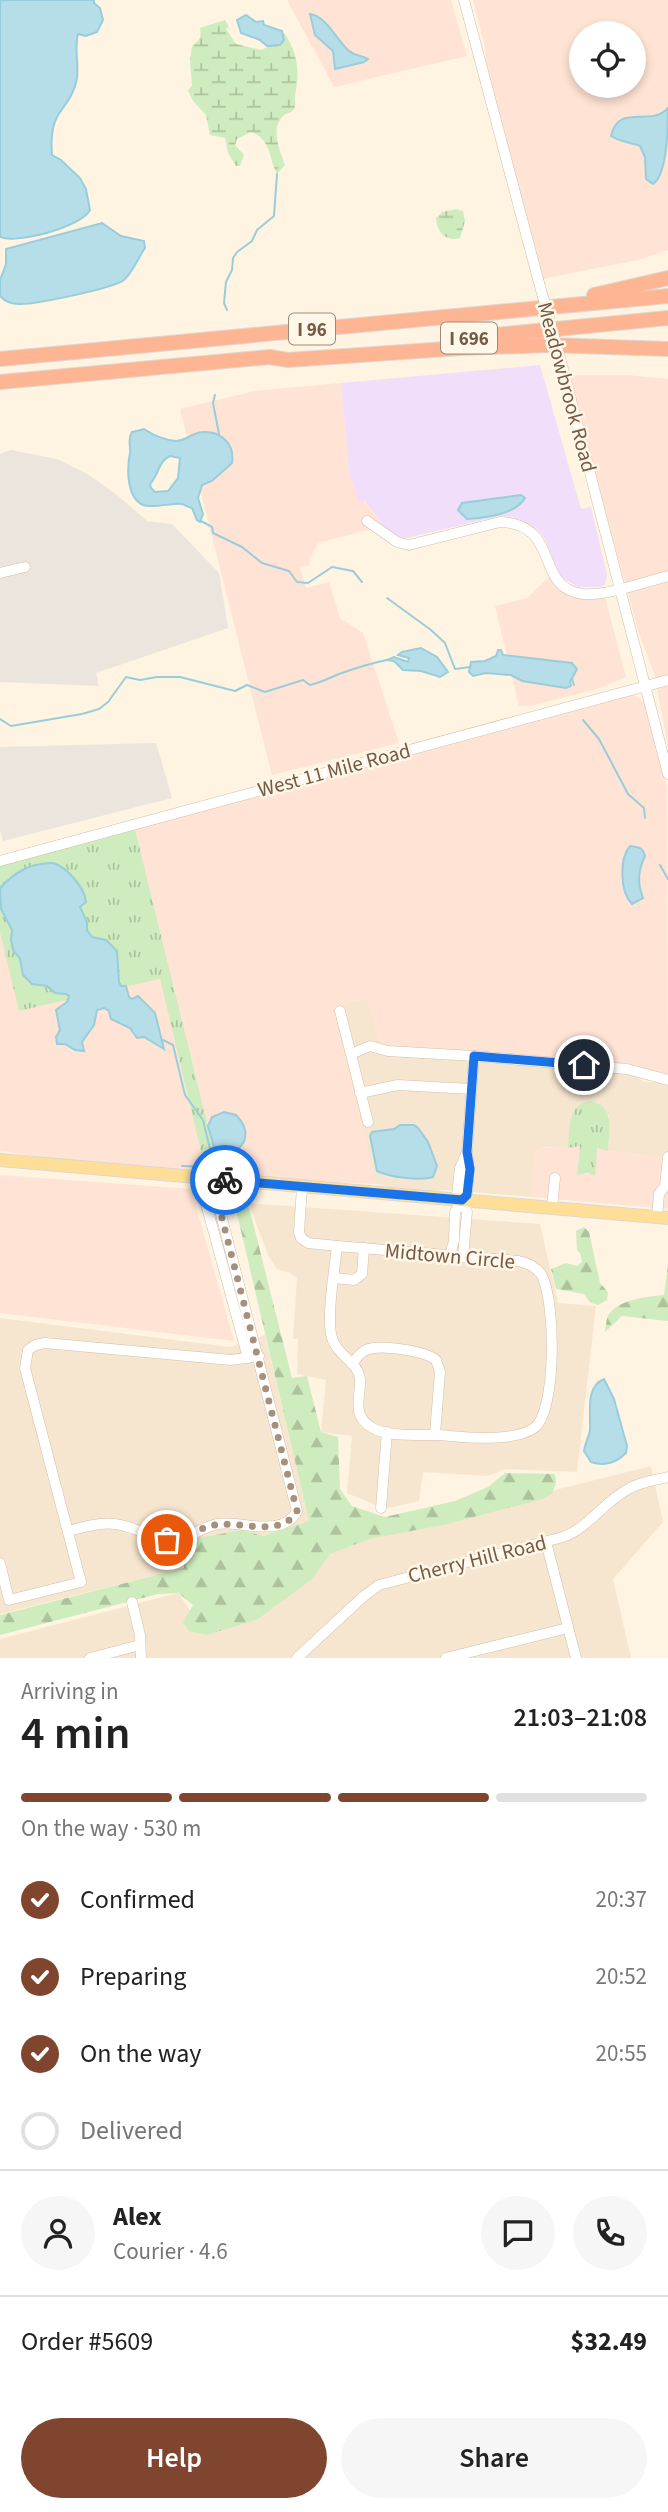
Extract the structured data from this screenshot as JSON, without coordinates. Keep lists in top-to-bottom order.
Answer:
{
  "streets": {
    "highway": ["I 96", "I 696"],
    "street": [
      "Meadowbrook Road",
      "West 11 Mile Road",
      "Midtown Circle",
      "Cherry Hill Road"
    ]
  },
  "crossings": [
    ["I 96", "I 696"],
    ["Meadowbrook Road", "West 11 Mile Road"]
  ],
  "page": {
    "heading": ["4 min", "Arriving in", "21:03–21:08"],
    "panel": [
      "Alex",
      "Courier · 4.6",
      "Order #5609",
      "$32.49"
    ],
    "bar": "On the way · 530 m",
    "list": [
      ["Confirmed", "20:37"],
      ["Preparing", "20:52"],
      ["On the way", "20:55"],
      "Delivered"
    ],
    "buttons": ["Help", "Share"]
  }
}
